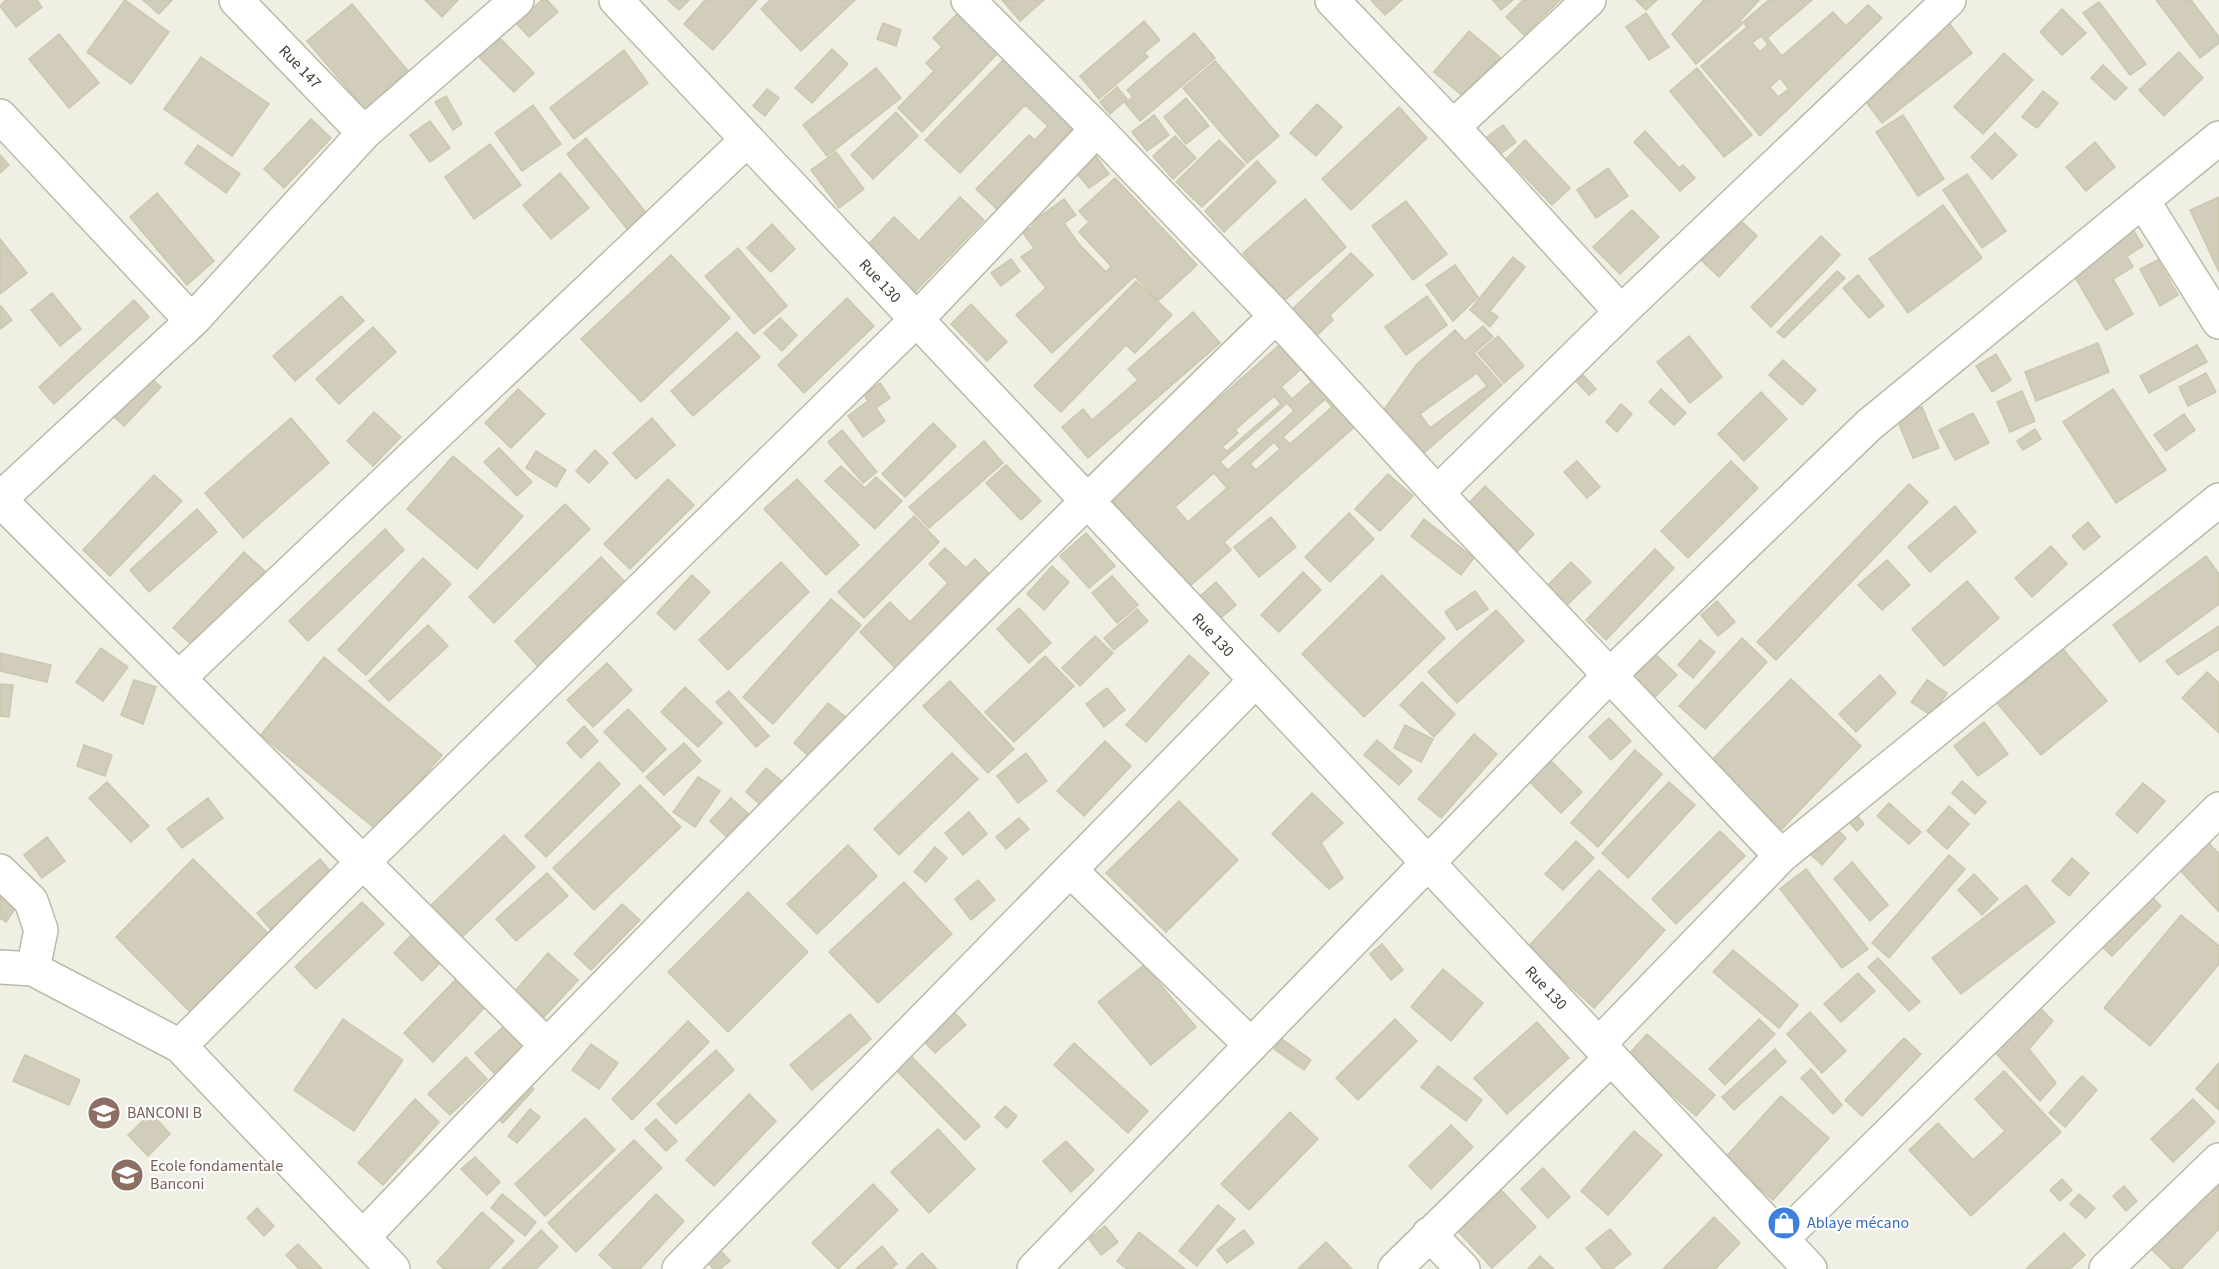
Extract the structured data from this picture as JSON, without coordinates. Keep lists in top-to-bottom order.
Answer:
{
  "streets": {
    "street": ["Rue 147", "Rue 130"]
  },
  "places": {
    "school or university": ["BANCONI B", "Ecole fondamentale Banconi"],
    "shop": ["Ablaye mécano"]
  }
}
